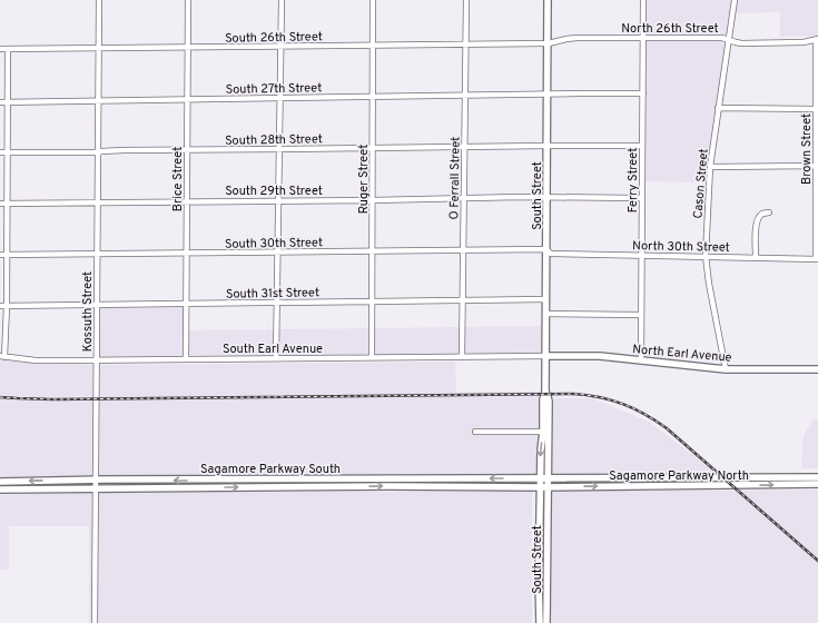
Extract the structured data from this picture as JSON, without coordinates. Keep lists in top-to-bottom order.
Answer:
{
  "streets": {
    "main road": [
      "South Street",
      "North Earl Avenue",
      "Sagamore Parkway South",
      "Sagamore Parkway North"
    ],
    "street": [
      "North 26th Street",
      "South 26th Street",
      "South 27th Street",
      "South 28th Street",
      "Brown Street",
      "O Ferrall Street",
      "Brice Street",
      "Ruger Street",
      "Ferry Street",
      "Cason Street",
      "South 29th Street",
      "South 30th Street",
      "North 30th Street",
      "South 31st Street",
      "Kossuth Street",
      "South Earl Avenue"
    ]
  },
  "crossings": [
    ["North 26th Street", "South 26th Street"],
    ["North 26th Street", "Brown Street"],
    ["North 26th Street", "Ferry Street"],
    ["North 26th Street", "Cason Street"],
    ["North 26th Street", "South Street"],
    ["South 26th Street", "O Ferrall Street"],
    ["South 26th Street", "Brice Street"],
    ["South 26th Street", "Ruger Street"],
    ["South 26th Street", "South Street"],
    ["South 26th Street", "Kossuth Street"],
    ["South 27th Street", "O Ferrall Street"],
    ["South 27th Street", "Brice Street"],
    ["South 27th Street", "Ruger Street"],
    ["South 27th Street", "Ferry Street"],
    ["South 27th Street", "South Street"],
    ["South 27th Street", "Kossuth Street"],
    ["South 28th Street", "O Ferrall Street"],
    ["South 28th Street", "Brice Street"],
    ["South 28th Street", "Ruger Street"],
    ["South 28th Street", "Ferry Street"],
    ["South 28th Street", "South Street"],
    ["South 28th Street", "Kossuth Street"],
    ["Brown Street", "North 30th Street"],
    ["O Ferrall Street", "South 29th Street"],
    ["O Ferrall Street", "South 30th Street"],
    ["O Ferrall Street", "South 31st Street"],
    ["O Ferrall Street", "South Earl Avenue"],
    ["Brice Street", "South 29th Street"],
    ["Brice Street", "South 30th Street"],
    ["Brice Street", "South 31st Street"],
    ["Brice Street", "South Earl Avenue"],
    ["Ruger Street", "South 29th Street"],
    ["Ruger Street", "South 30th Street"],
    ["Ruger Street", "South 31st Street"],
    ["Ruger Street", "South Earl Avenue"],
    ["Ferry Street", "South 29th Street"],
    ["Ferry Street", "North 30th Street"],
    ["Ferry Street", "North Earl Avenue"],
    ["Cason Street", "North 30th Street"],
    ["Cason Street", "North Earl Avenue"],
    ["South 29th Street", "South Street"],
    ["South 29th Street", "Kossuth Street"],
    ["South Street", "South 30th Street"],
    ["South Street", "North 30th Street"],
    ["South Street", "South 31st Street"],
    ["South Street", "South Earl Avenue"],
    ["South Street", "North Earl Avenue"],
    ["South Street", "Sagamore Parkway South"],
    ["South Street", "Sagamore Parkway North"],
    ["South 30th Street", "North 30th Street"],
    ["South 30th Street", "Kossuth Street"],
    ["South 31st Street", "Kossuth Street"],
    ["Kossuth Street", "South Earl Avenue"],
    ["Kossuth Street", "Sagamore Parkway South"],
    ["South Earl Avenue", "North Earl Avenue"],
    ["Sagamore Parkway South", "Sagamore Parkway North"]
  ]
}
